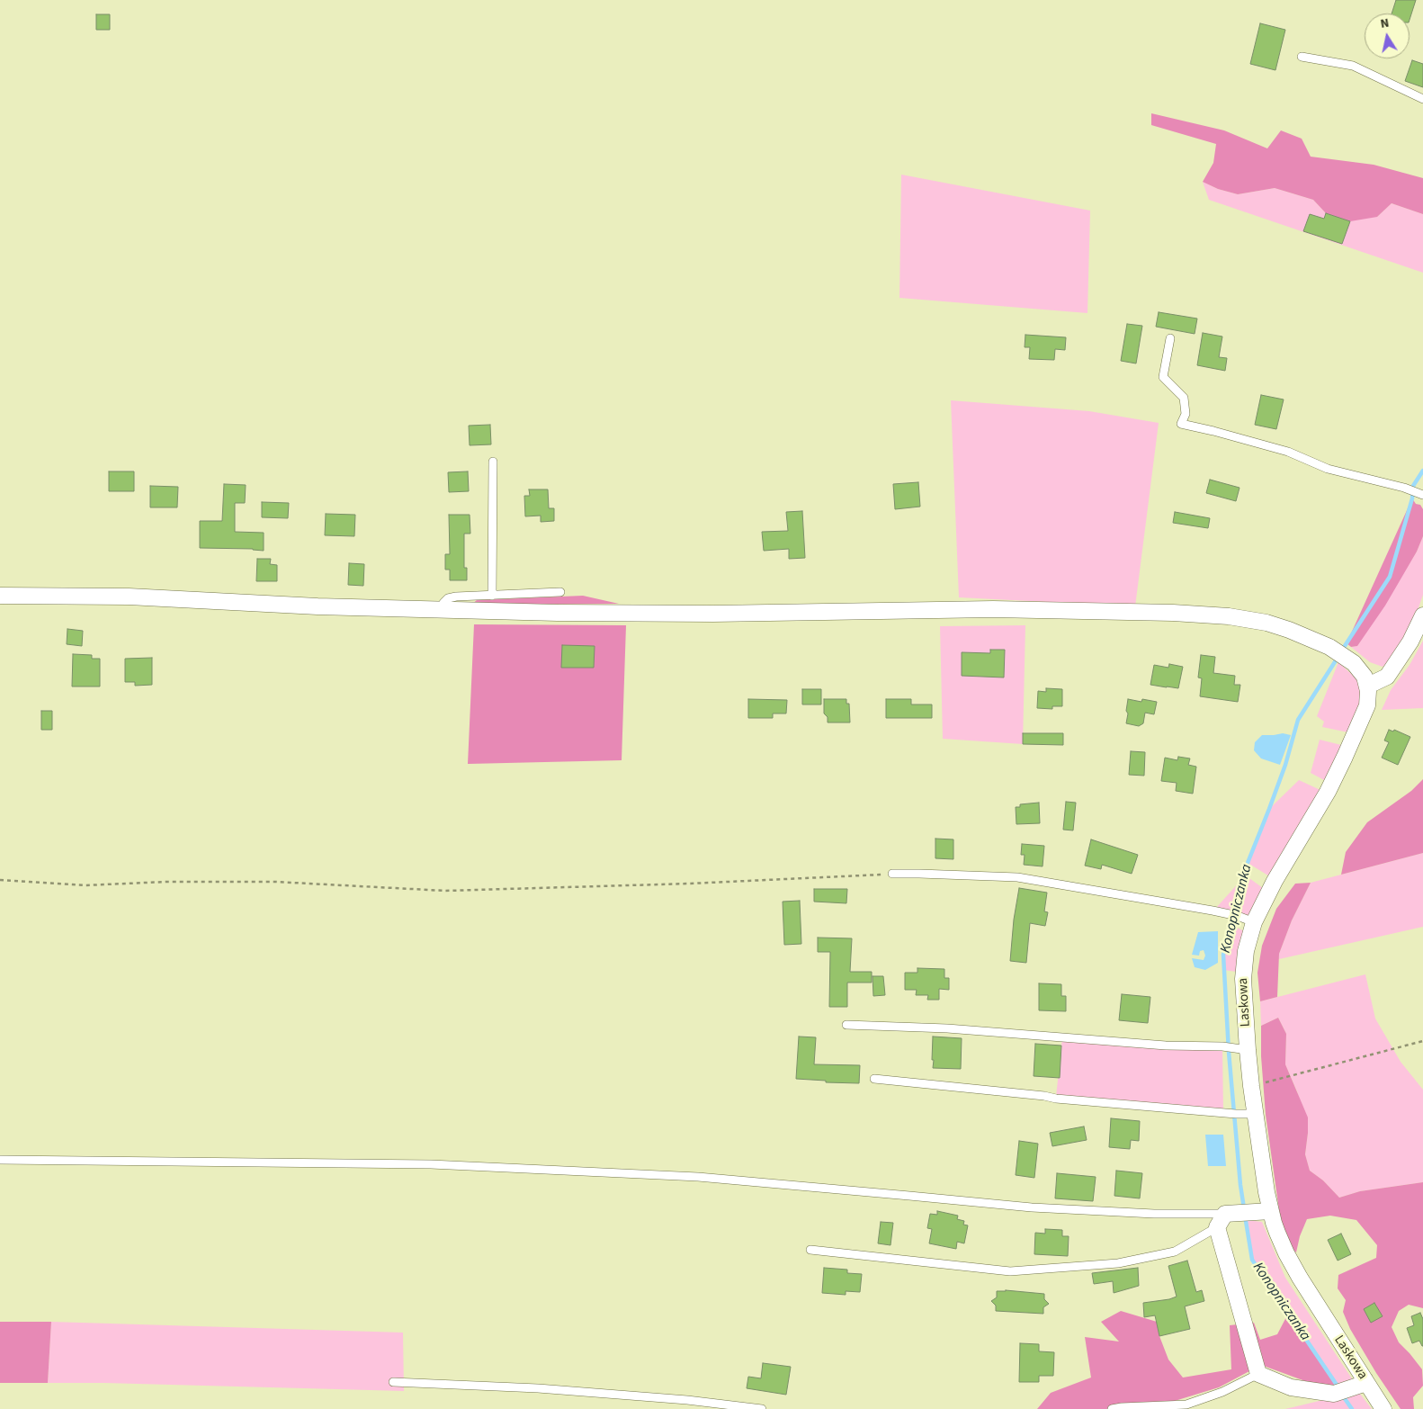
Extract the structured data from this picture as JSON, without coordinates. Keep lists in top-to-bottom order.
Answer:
{
  "streets": {
    "street": ["Laskowa"]
  },
  "water": ["Konopniczanka"],
  "north": "top"
}
